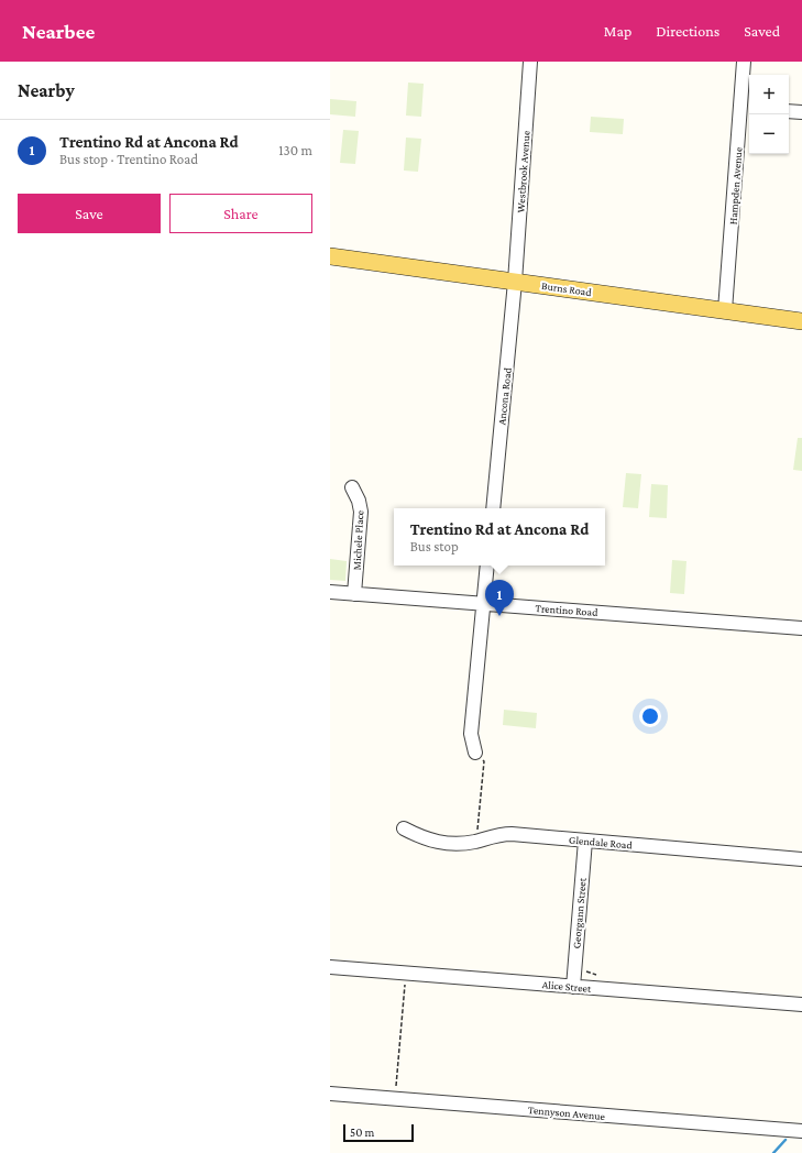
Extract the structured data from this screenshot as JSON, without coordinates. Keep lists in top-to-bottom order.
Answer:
{
  "streets": {
    "main road": ["Burns Road"],
    "street": [
      "Westbrook Avenue",
      "Hampden Avenue",
      "Ancona Road",
      "Michele Place",
      "Trentino Road",
      "Glendale Road",
      "Georgann Street",
      "Alice Street",
      "Tennyson Avenue"
    ]
  },
  "crossings": [
    ["Westbrook Avenue", "Burns Road"],
    ["Westbrook Avenue", "Ancona Road"],
    ["Hampden Avenue", "Burns Road"],
    ["Burns Road", "Ancona Road"],
    ["Michele Place", "Trentino Road"],
    ["Glendale Road", "Georgann Street"],
    ["Georgann Street", "Alice Street"]
  ],
  "scale_bar": "50 m",
  "page": {
    "header": "Nearbee",
    "nav": ["Map", "Directions", "Saved"],
    "heading": "Nearby",
    "map_buttons": ["+", "−"],
    "list": [
      {
        "mark": "1",
        "name": "Trentino Rd at Ancona Rd",
        "note": "Bus stop · Trentino Road",
        "value": "130 m"
      }
    ],
    "buttons": ["Save", "Share"],
    "popup": ["Trentino Rd at Ancona Rd", "Bus stop"],
    "pins": "1",
    "scale": "50 m"
  }
}
